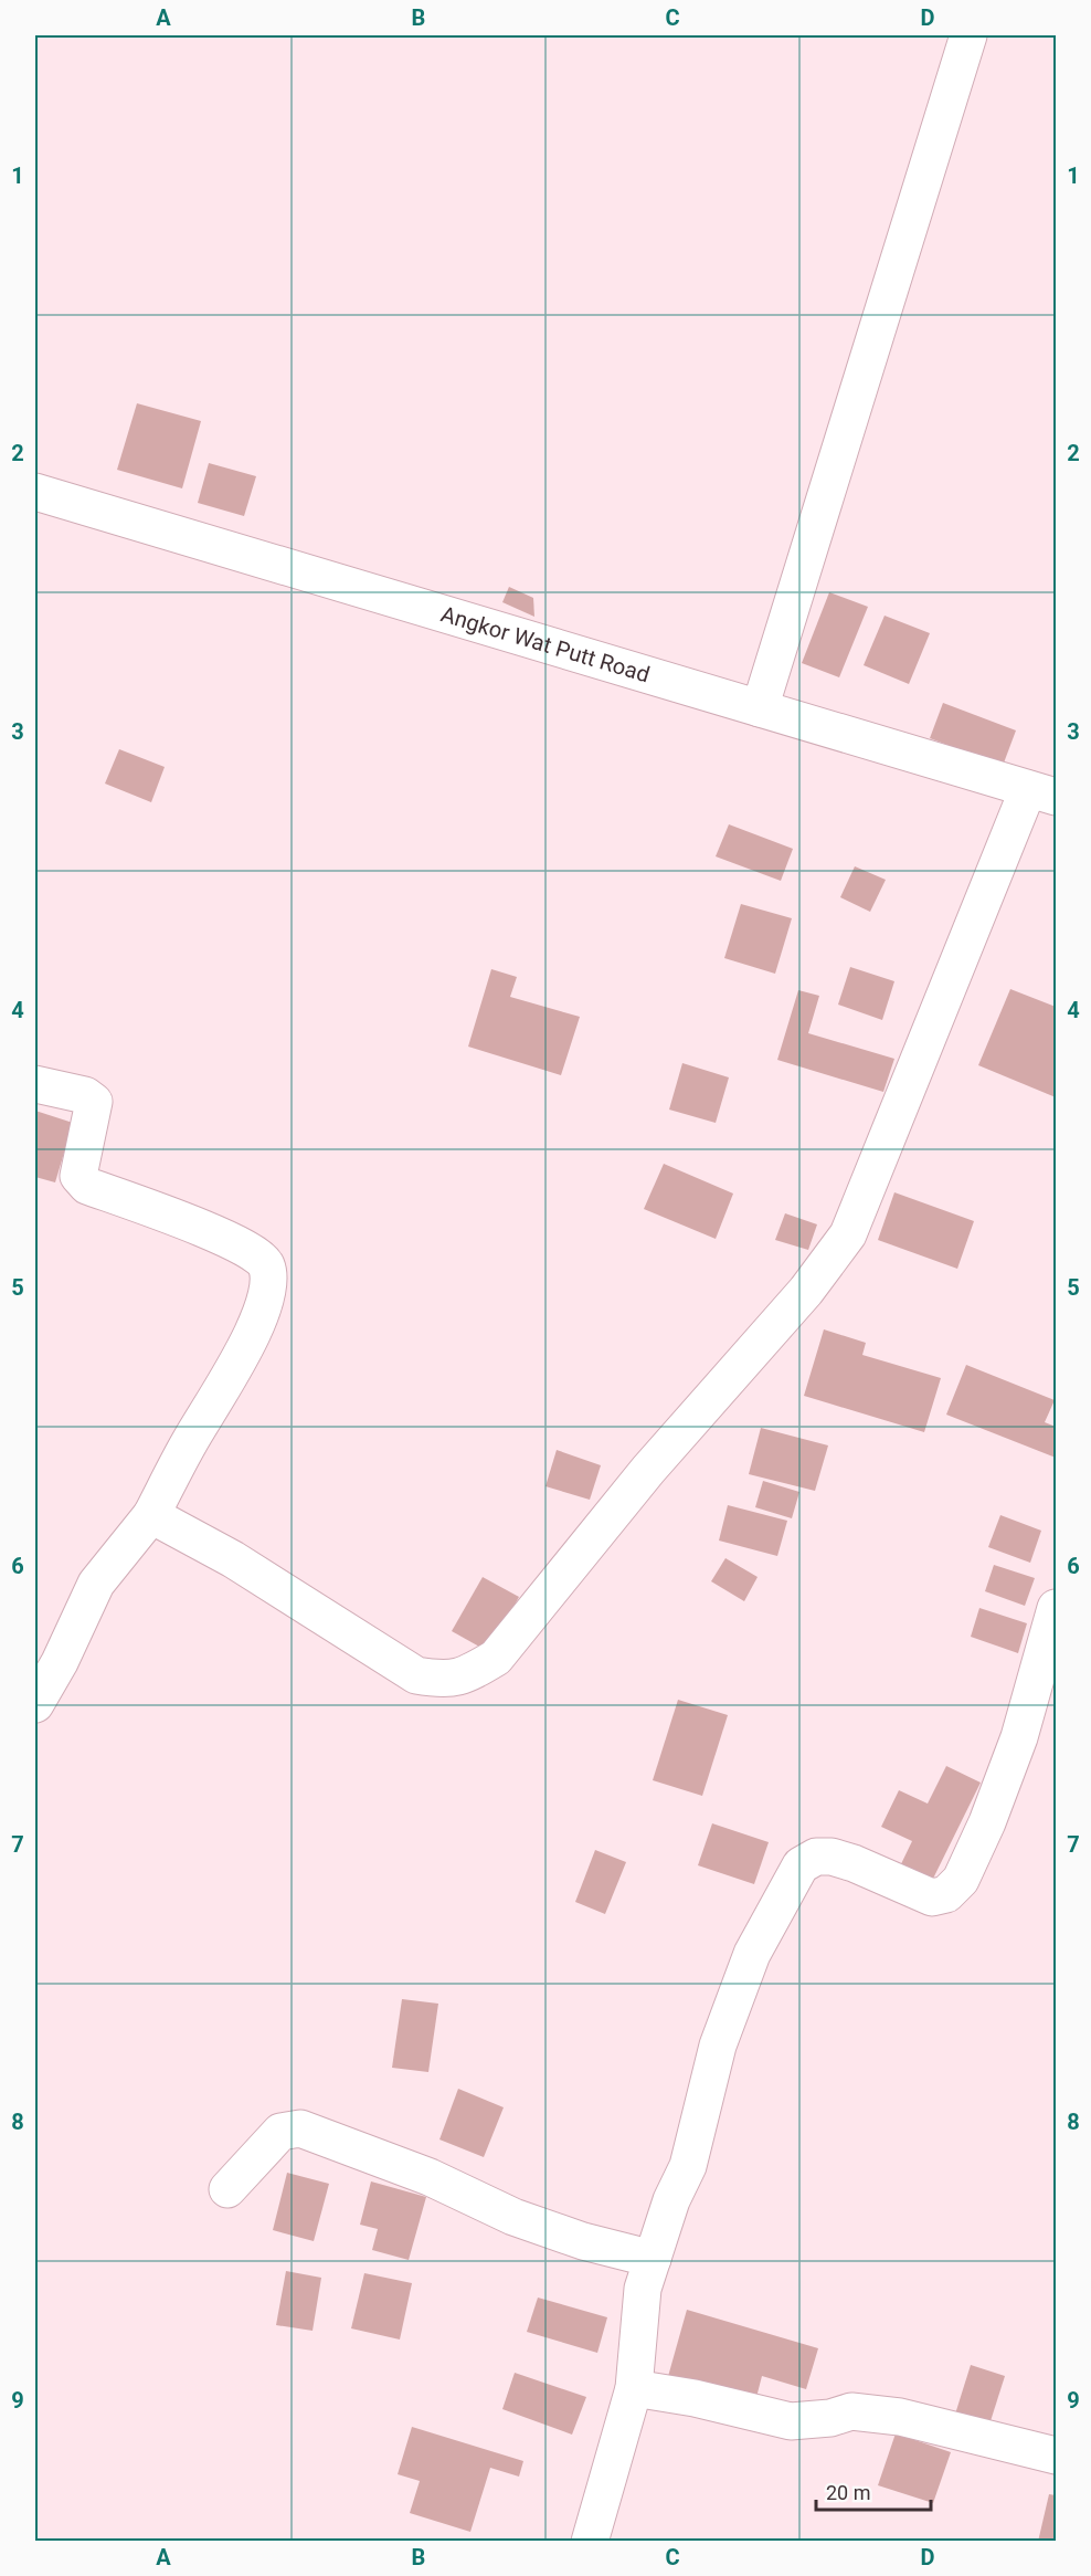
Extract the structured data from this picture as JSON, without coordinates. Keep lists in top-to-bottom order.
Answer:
{
  "streets": {
    "street": ["Angkor Wat Putt Road"]
  },
  "scale_bar": "20 m",
  "grid": {
    "columns": [
      "A",
      "B",
      "C",
      "D"
    ],
    "rows": [
      "1",
      "2",
      "3",
      "4",
      "5",
      "6",
      "7",
      "8",
      "9"
    ]
  }
}
